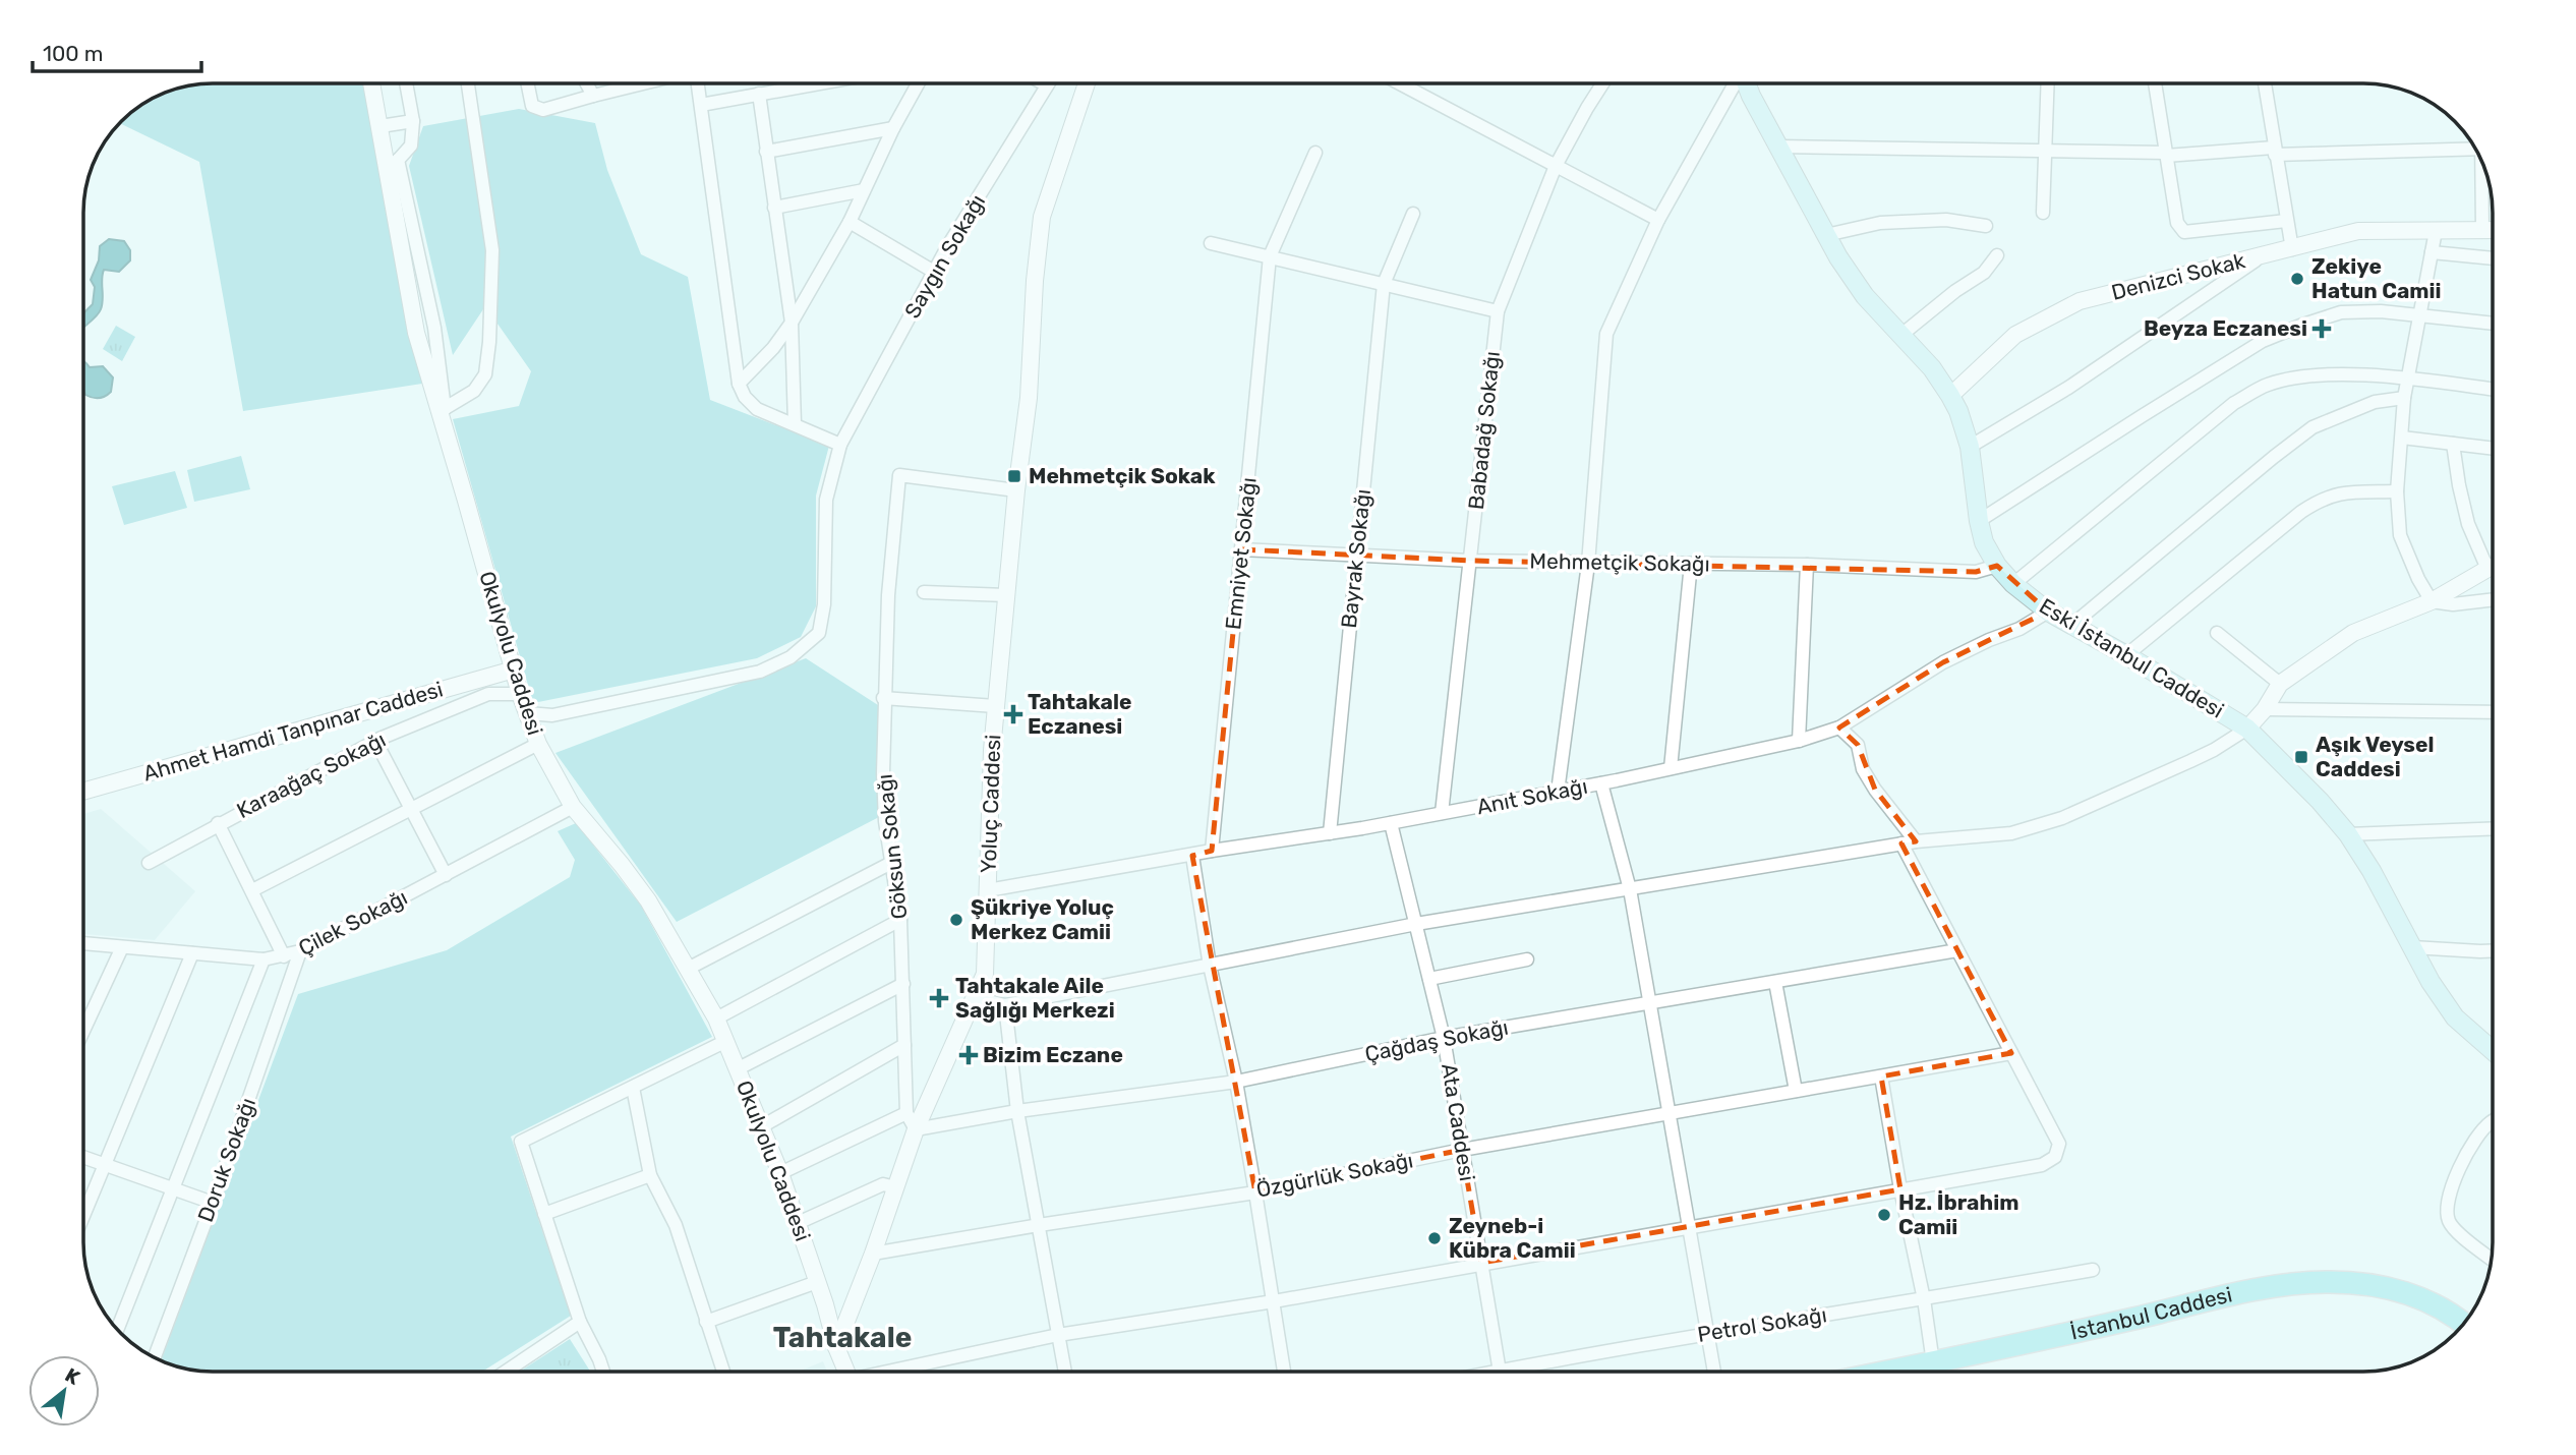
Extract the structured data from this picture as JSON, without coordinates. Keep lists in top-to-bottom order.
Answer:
{
  "streets": {
    "main road": ["Eski İstanbul Caddesi", "İstanbul Caddesi"],
    "street": [
      "Saygın Sokağı",
      "Denizci Sokak",
      "Babadağ Sokağı",
      "Emniyet Sokağı",
      "Bayrak Sokağı",
      "Mehmetçik Sokağı",
      "Okulyolu Caddesi",
      "Ahmet Hamdi Tanpınar Caddesi",
      "Karaağaç Sokağı",
      "Anıt Sokağı",
      "Yoluç Caddesi",
      "Göksun Sokağı",
      "Çilek Sokağı",
      "Çağdaş Sokağı",
      "Ata Caddesi",
      "Doruk Sokağı",
      "Özgürlük Sokağı",
      "Petrol Sokağı"
    ]
  },
  "crossings": [
    ["Saygın Sokağı", "Okulyolu Caddesi"],
    ["Denizci Sokak", "Eski İstanbul Caddesi"],
    ["Babadağ Sokağı", "Mehmetçik Sokağı"],
    ["Babadağ Sokağı", "Anıt Sokağı"],
    ["Emniyet Sokağı", "Mehmetçik Sokağı"],
    ["Emniyet Sokağı", "Anıt Sokağı"],
    ["Bayrak Sokağı", "Mehmetçik Sokağı"],
    ["Bayrak Sokağı", "Anıt Sokağı"],
    ["Mehmetçik Sokağı", "Eski İstanbul Caddesi"],
    ["Okulyolu Caddesi", "Ahmet Hamdi Tanpınar Caddesi"],
    ["Okulyolu Caddesi", "Karaağaç Sokağı"],
    ["Okulyolu Caddesi", "Yoluç Caddesi"],
    ["Okulyolu Caddesi", "Çilek Sokağı"],
    ["Eski İstanbul Caddesi", "Anıt Sokağı"],
    ["Anıt Sokağı", "Yoluç Caddesi"],
    ["Anıt Sokağı", "Ata Caddesi"],
    ["Yoluç Caddesi", "Göksun Sokağı"],
    ["Yoluç Caddesi", "Çağdaş Sokağı"],
    ["Yoluç Caddesi", "Özgürlük Sokağı"],
    ["Göksun Sokağı", "Çağdaş Sokağı"],
    ["Çilek Sokağı", "Doruk Sokağı"],
    ["Çağdaş Sokağı", "Ata Caddesi"],
    ["Ata Caddesi", "Özgürlük Sokağı"]
  ],
  "districts": ["Tahtakale"],
  "places": {
    "other": [
      "Zekiye Hatun Camii",
      "Şükriye Yoluç Merkez Camii",
      "Hz. İbrahim Camii",
      "Zeyneb-i Kübra Camii"
    ],
    "health": [
      "Beyza Eczanesi",
      "Tahtakale Eczanesi",
      "Tahtakale Aile Sağlığı Merkezi",
      "Bizim Eczane"
    ],
    "transit": ["Mehmetçik Sokak", "Aşık Veysel Caddesi"]
  },
  "scale_bar": "100 m",
  "north": "top right"
}
